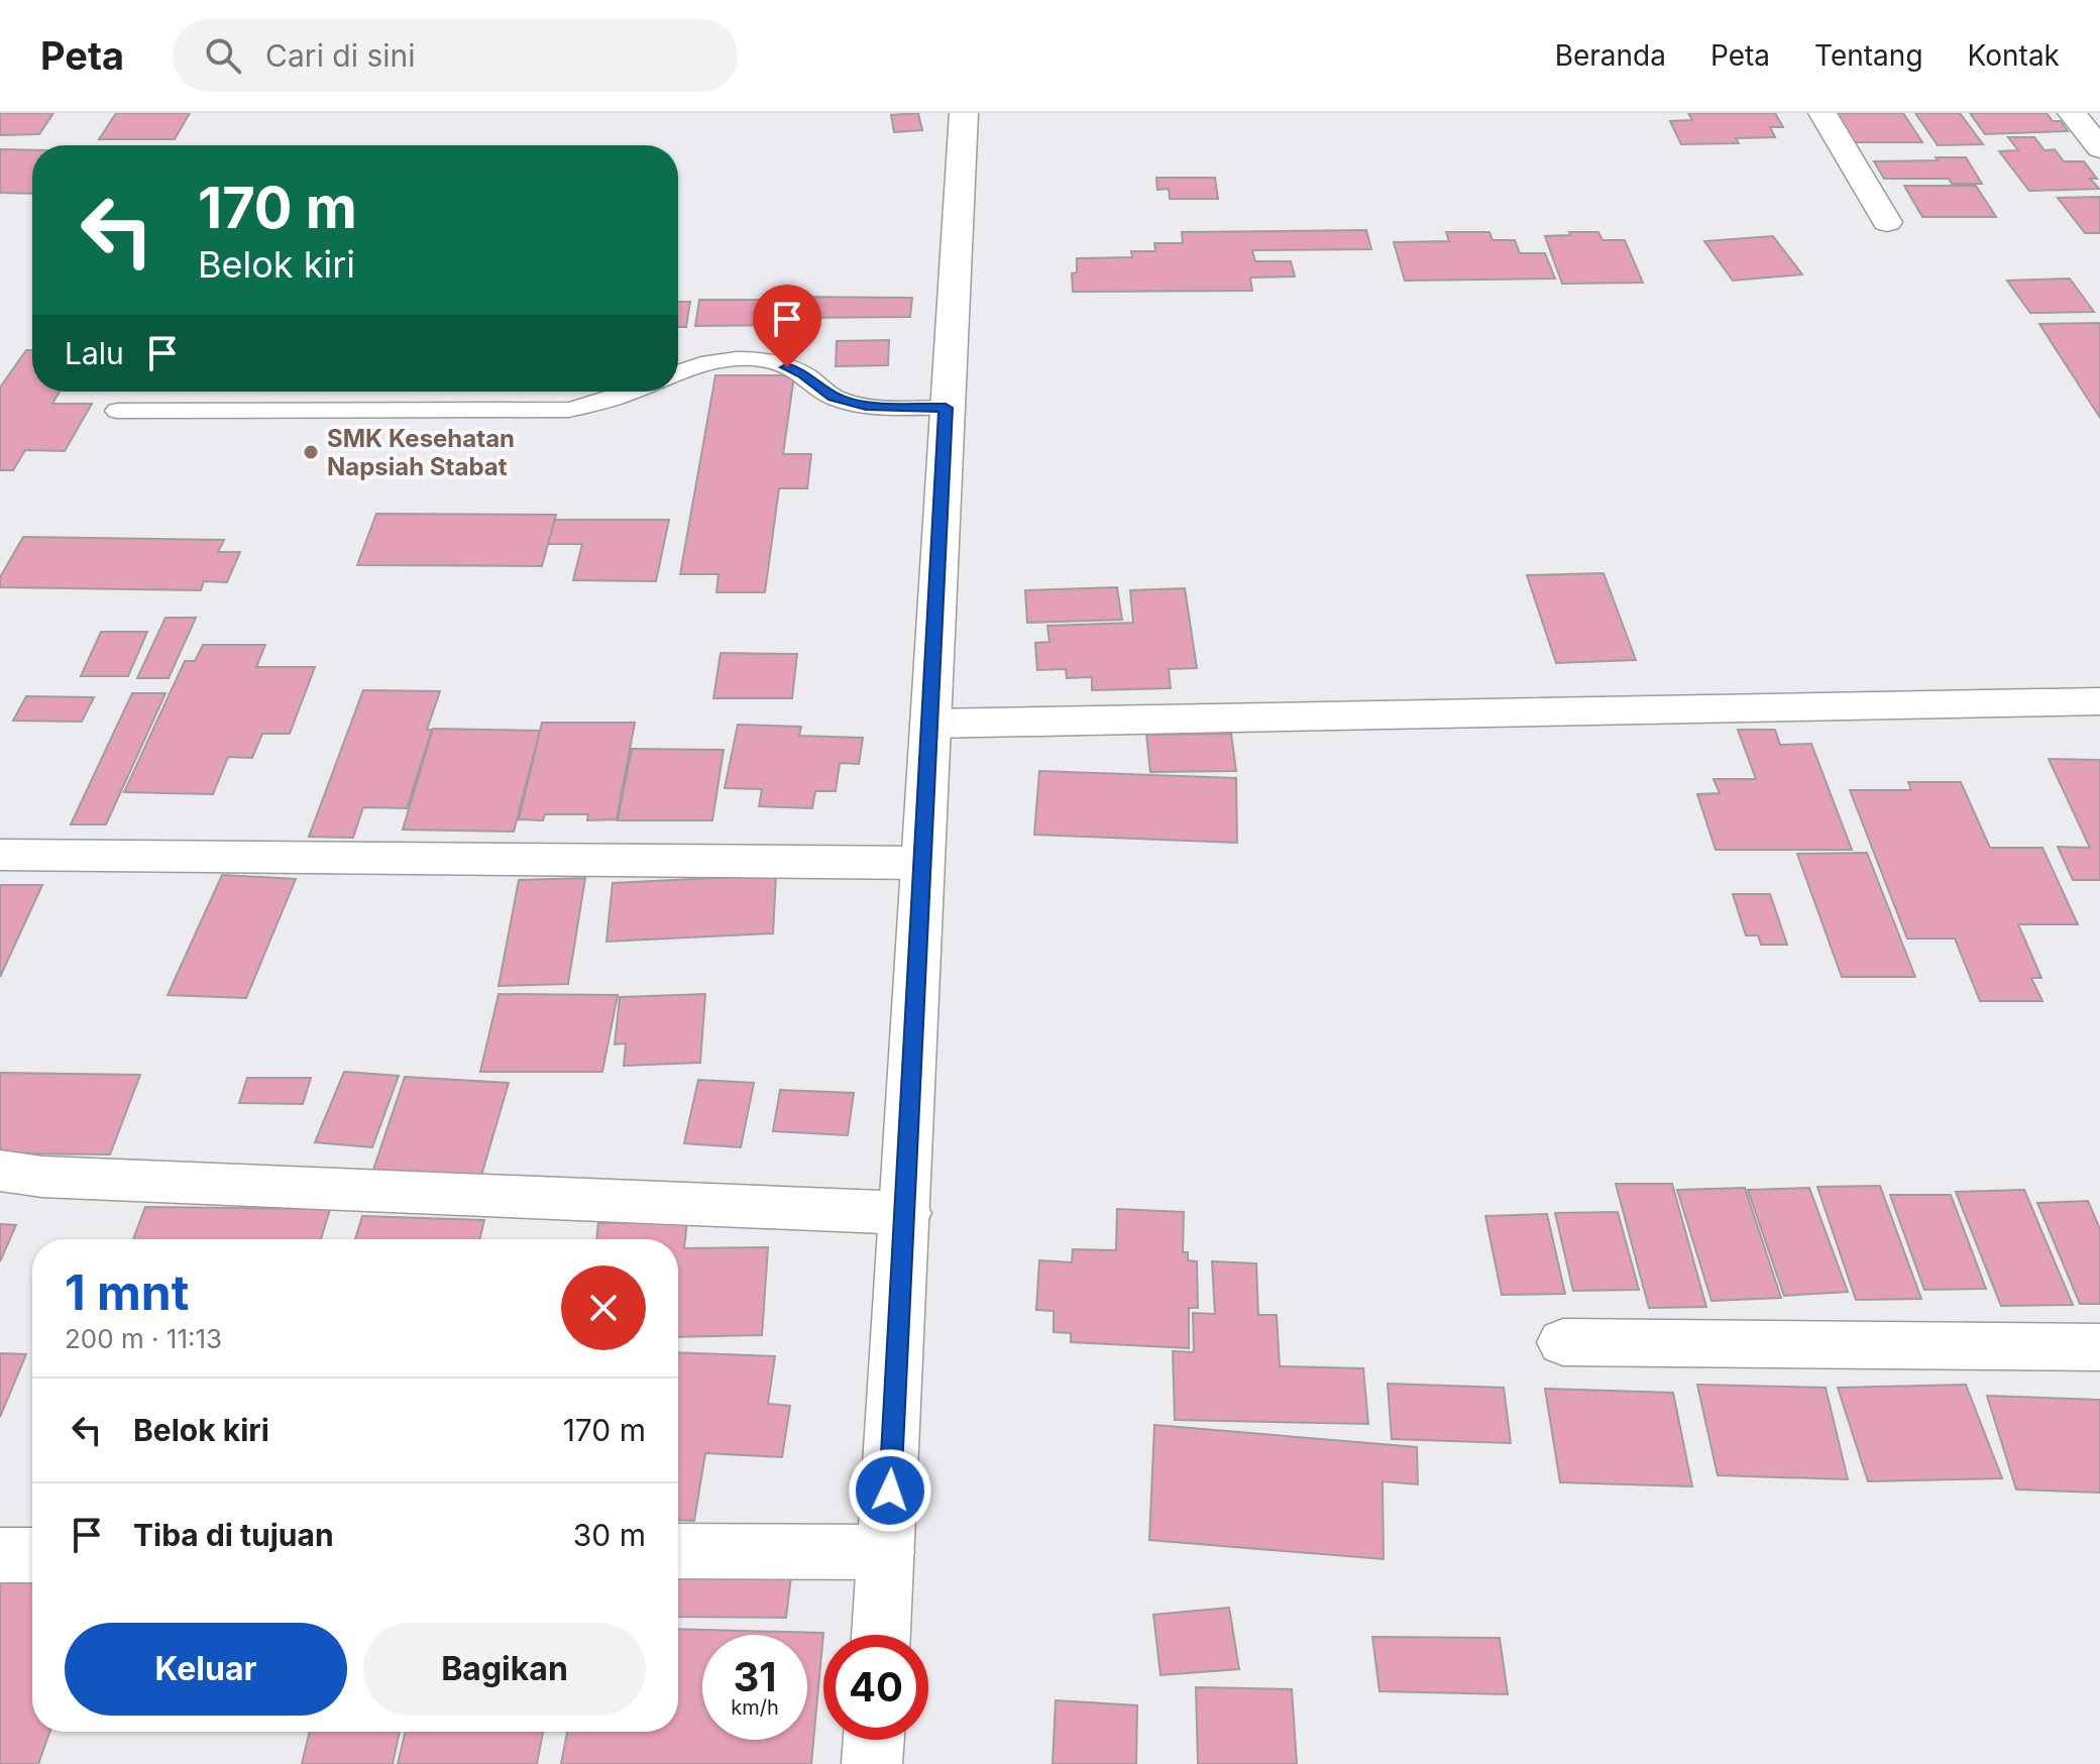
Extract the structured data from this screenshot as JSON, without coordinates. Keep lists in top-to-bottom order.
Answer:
{
  "places": ["SMK Kesehatan Napsiah Stabat"],
  "page": {
    "header": "Peta",
    "search": "Cari di sini",
    "nav": [
      "Beranda",
      "Peta",
      "Tentang",
      "Kontak"
    ],
    "turn": ["170 m", "Belok kiri"],
    "then": "Lalu",
    "heading": ["1 mnt", "200 m · 11:13"],
    "list": [
      {
        "name": "Belok kiri",
        "value": "170 m"
      },
      {
        "name": "Tiba di tujuan",
        "value": "30 m"
      }
    ],
    "buttons": ["Keluar", "Bagikan"],
    "speed": "31 km/h",
    "limit": "40"
  }
}
